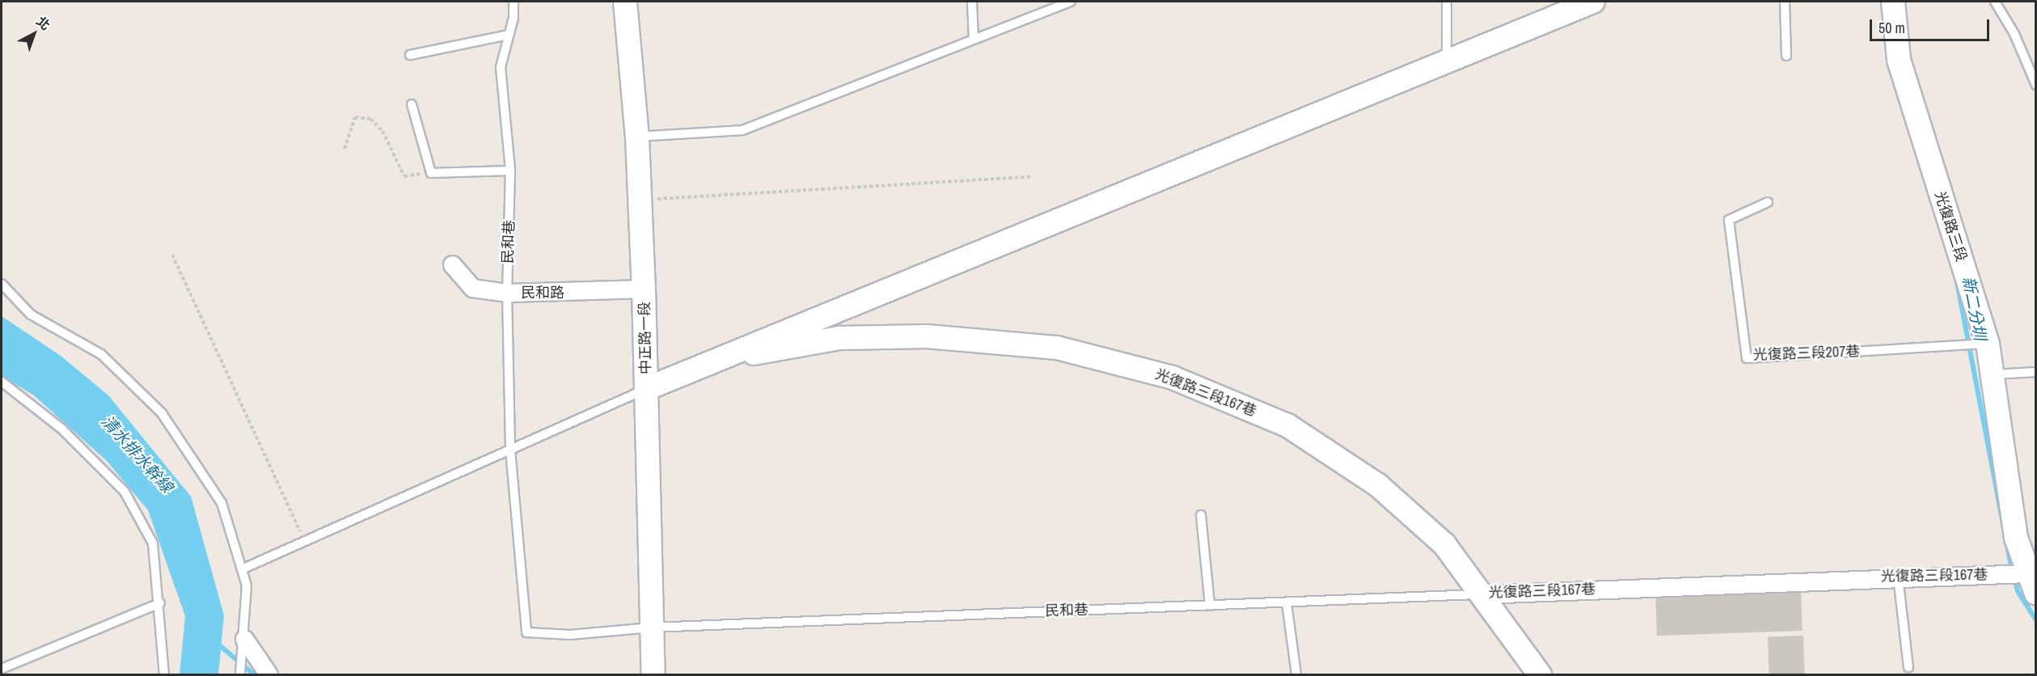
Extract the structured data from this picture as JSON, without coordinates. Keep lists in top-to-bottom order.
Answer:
{
  "streets": {
    "street": [
      "光復路三段",
      "民和路",
      "中正路一段",
      "光復路三段167巷"
    ],
    "lane": ["民和巷", "光復路三段207巷"]
  },
  "crossings": [
    ["光復路三段", "光復路三段207巷"],
    ["光復路三段", "光復路三段167巷"],
    ["民和巷", "民和路"],
    ["民和巷", "中正路一段"],
    ["民和巷", "光復路三段167巷"],
    ["民和路", "中正路一段"]
  ],
  "water": ["新二分圳", "清水排水幹線"],
  "scale_bar": "50 m",
  "north": "top right"
}
